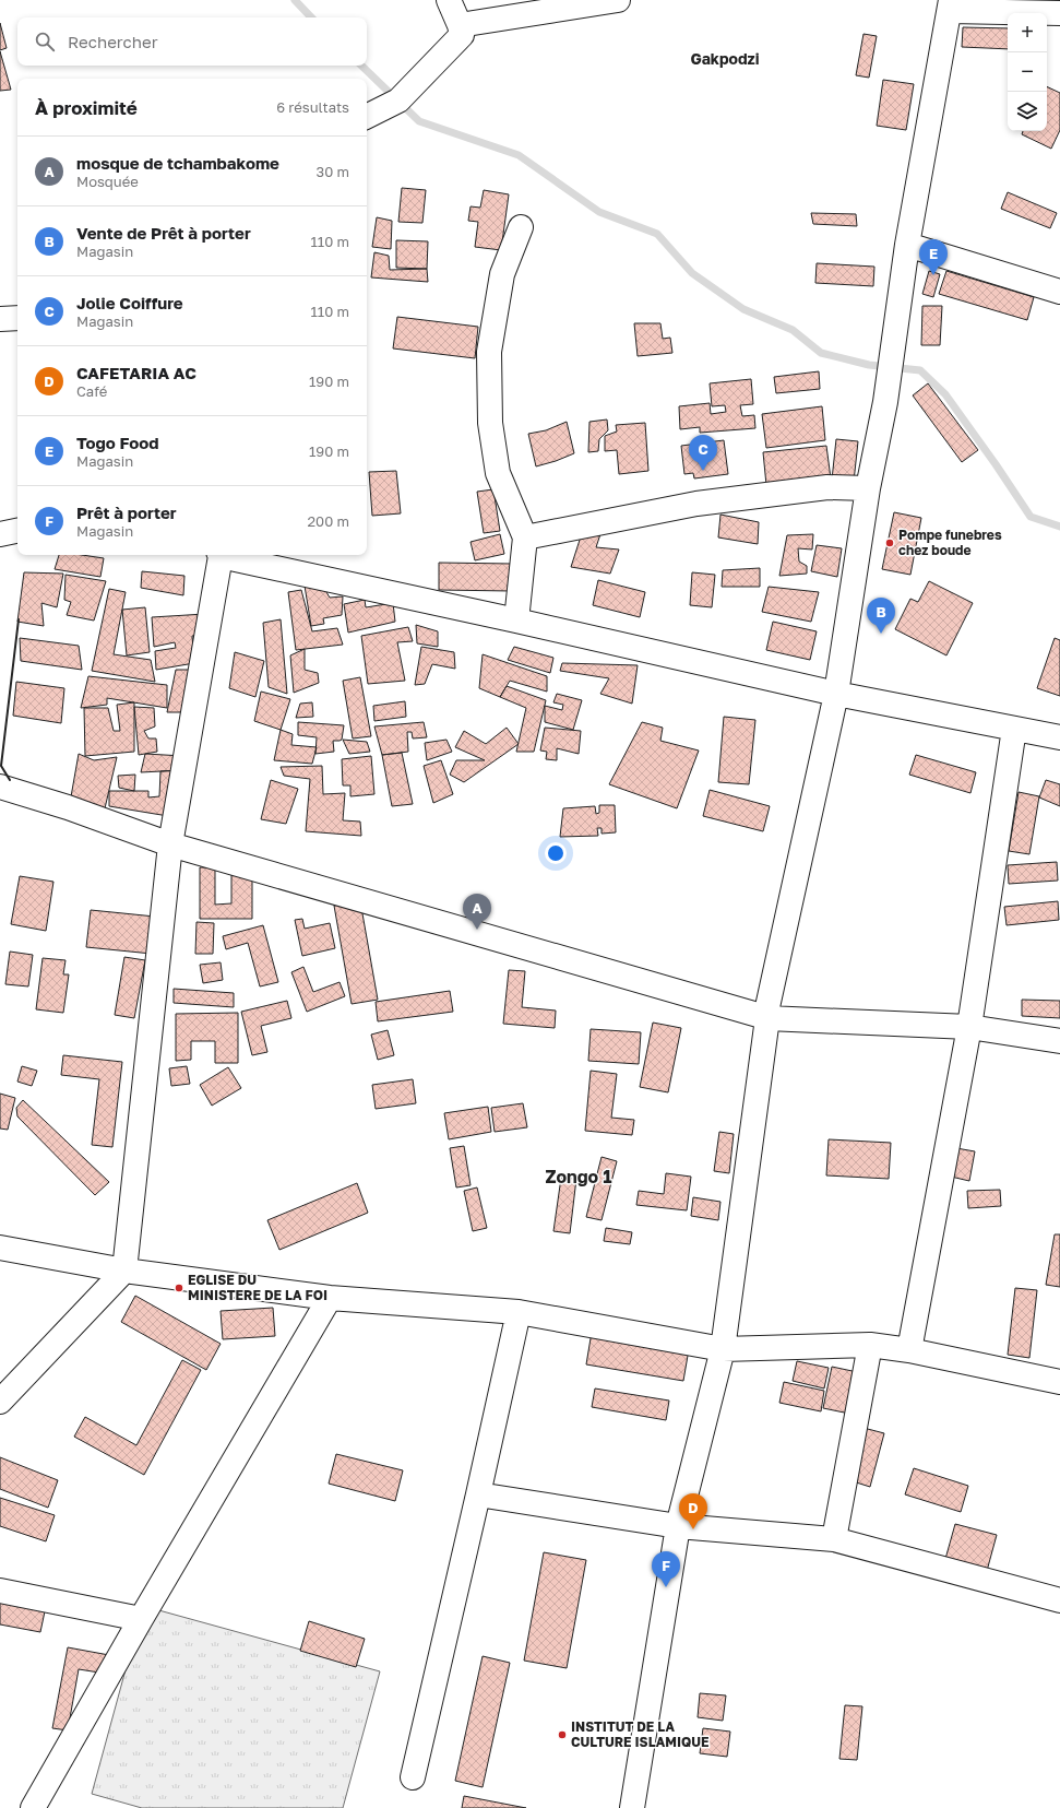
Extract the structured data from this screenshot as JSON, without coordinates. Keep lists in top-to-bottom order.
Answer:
{
  "districts": ["Gakpodzi", "Zongo 1"],
  "places": ["Pompe funebres chez boude", "EGLISE DU MINISTERE DE LA FOI", "INSTITUT DE LA CULTURE ISLAMIQUE"],
  "page": {
    "map_buttons": ["+", "−"],
    "search": "Rechercher",
    "heading": ["À proximité", "6 résultats"],
    "list": [
      {
        "mark": "A",
        "name": "mosque de tchambakome",
        "note": "Mosquée",
        "value": "30 m"
      },
      {
        "mark": "B",
        "name": "Vente de Prêt à porter",
        "note": "Magasin",
        "value": "110 m"
      },
      {
        "mark": "C",
        "name": "Jolie Coiffure",
        "note": "Magasin",
        "value": "110 m"
      },
      {
        "mark": "D",
        "name": "CAFETARIA AC",
        "note": "Café",
        "value": "190 m"
      },
      {
        "mark": "E",
        "name": "Togo Food",
        "note": "Magasin",
        "value": "190 m"
      },
      {
        "mark": "F",
        "name": "Prêt à porter",
        "note": "Magasin",
        "value": "200 m"
      }
    ],
    "pins": [
      "E",
      "C",
      "B",
      "A",
      "D",
      "F"
    ]
  }
}
